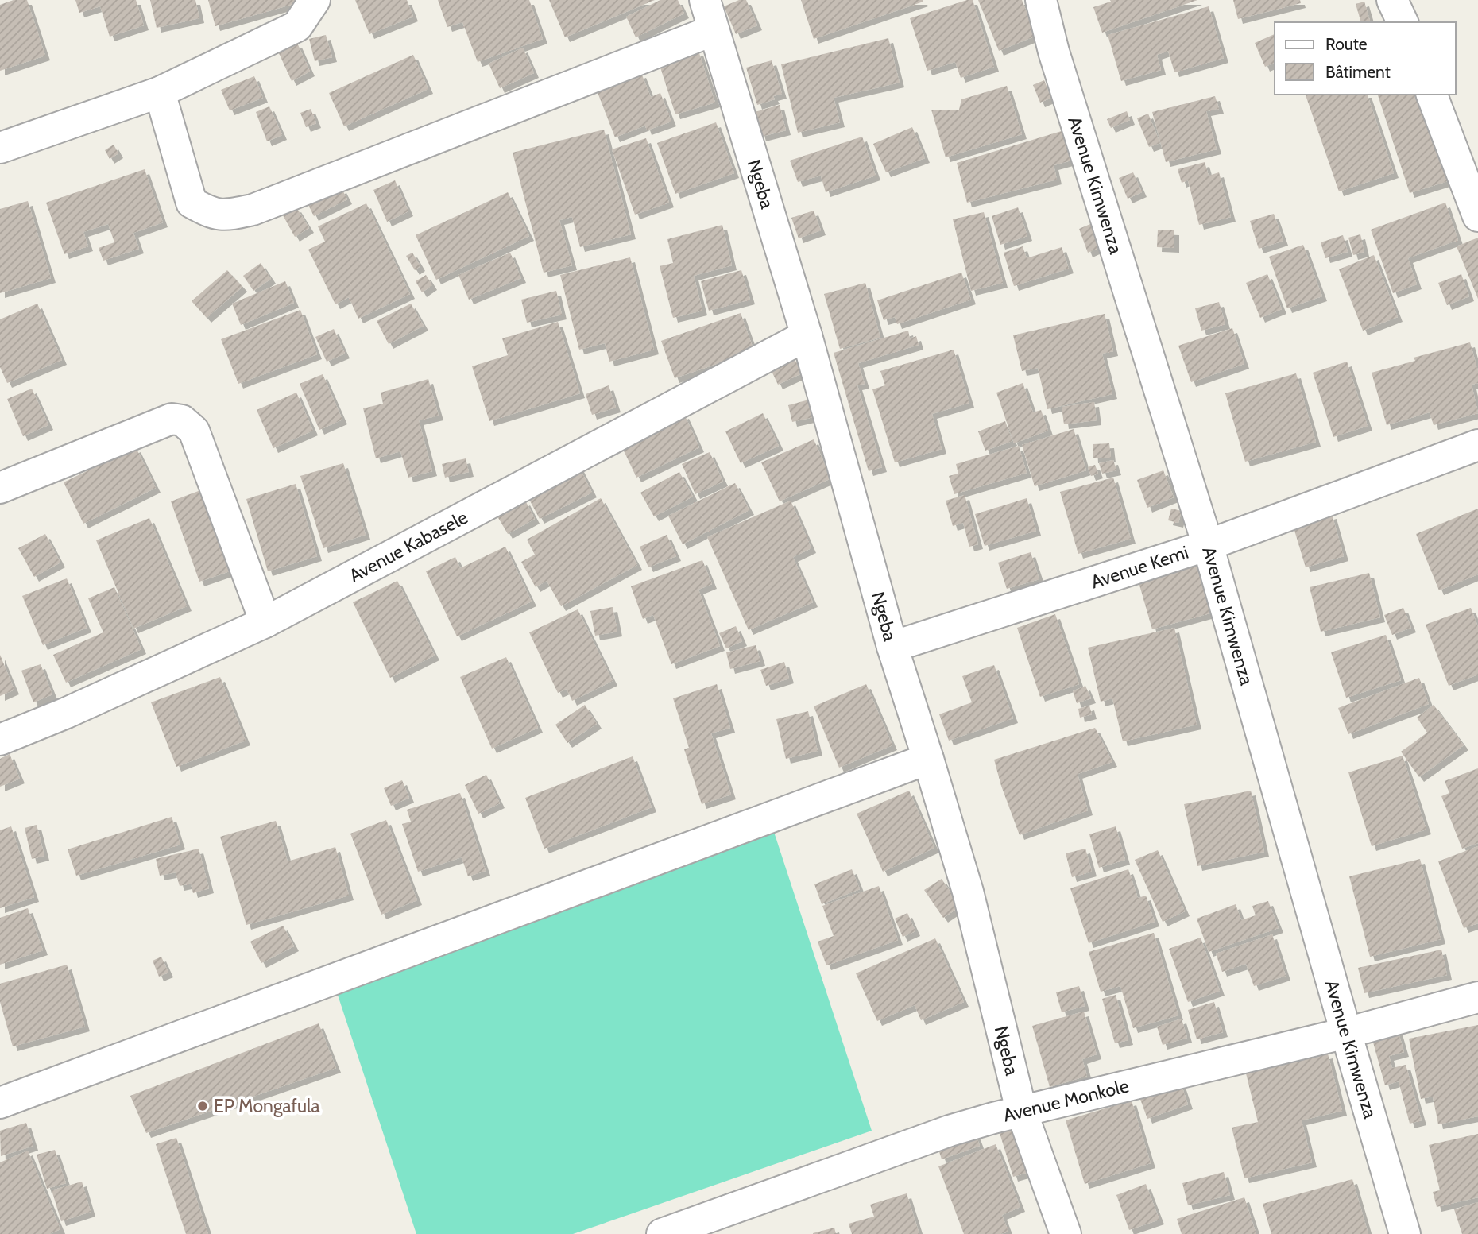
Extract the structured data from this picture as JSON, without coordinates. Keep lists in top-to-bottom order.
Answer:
{
  "streets": {
    "street": [
      "Ngeba",
      "Avenue Kimwenza",
      "Avenue Kabasele",
      "Avenue Kemi",
      "Avenue Monkole"
    ]
  },
  "crossings": [
    ["Ngeba", "Avenue Kabasele"],
    ["Ngeba", "Avenue Kemi"],
    ["Ngeba", "Avenue Monkole"],
    ["Avenue Kimwenza", "Avenue Kemi"],
    ["Avenue Kimwenza", "Avenue Monkole"]
  ],
  "places": ["EP Mongafula"],
  "legend": ["Route", "Bâtiment"]
}
